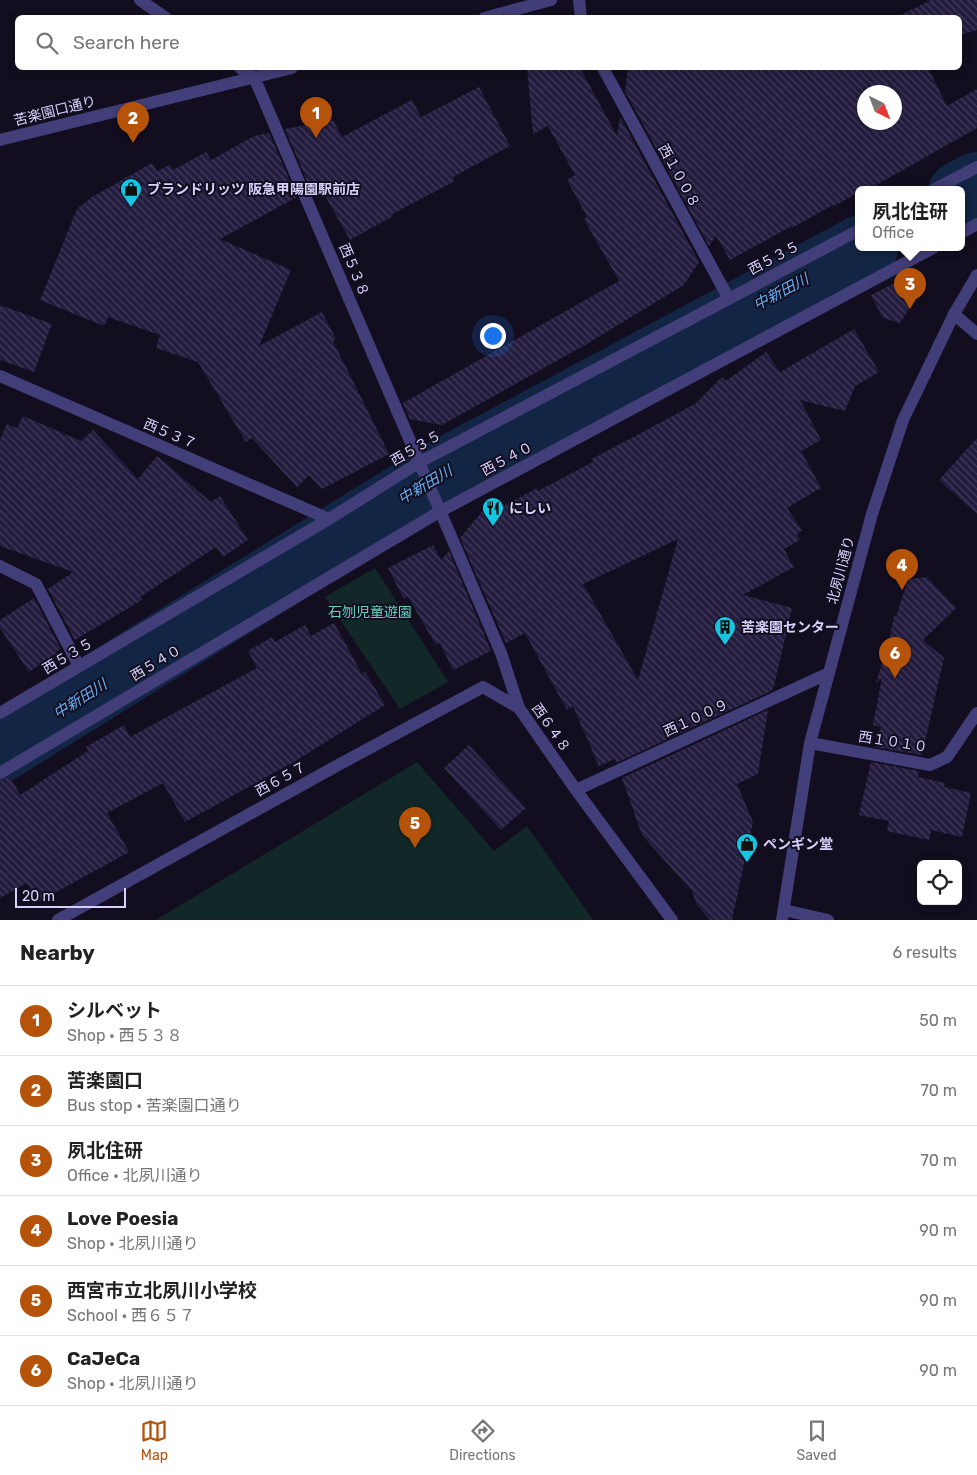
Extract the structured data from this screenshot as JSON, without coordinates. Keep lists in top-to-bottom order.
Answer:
{
  "streets": {
    "street": [
      "苦楽園口通り",
      "西１００８",
      "西５３５",
      "西５３８",
      "西５３７",
      "西５４０",
      "北夙川通り",
      "西１００９",
      "西６４８",
      "西１０１０",
      "西６５７"
    ]
  },
  "crossings": [
    ["苦楽園口通り", "西５３８"],
    ["西１００８", "西５３５"],
    ["西５３５", "西５３８"],
    ["西５３５", "西５３７"],
    ["西５３８", "西６４８"],
    ["西５４０", "西６４８"],
    ["北夙川通り", "西１００９"],
    ["北夙川通り", "西１０１０"],
    ["西１００９", "西６４８"],
    ["西６４８", "西６５７"]
  ],
  "water": ["中新田川"],
  "parks": ["石刎児童遊園"],
  "places": {
    "shop": ["ブランドリッツ 阪急甲陽園駅前店", "ペンギン堂"],
    "restaurant": ["にしい"],
    "building": ["苦楽園センター"]
  },
  "scale_bar": "20 m",
  "north": "bottom right",
  "page": {
    "search": "Search here",
    "pins": [
      "1",
      "2",
      "3",
      "4",
      "6",
      "5"
    ],
    "popup": ["夙北住研", "Office"],
    "scale": "20 m",
    "heading": ["Nearby", "6 results"],
    "list": [
      {
        "mark": "1",
        "name": "シルベット",
        "note": "Shop · 西５３８",
        "value": "50 m"
      },
      {
        "mark": "2",
        "name": "苦楽園口",
        "note": "Bus stop · 苦楽園口通り",
        "value": "70 m"
      },
      {
        "mark": "3",
        "name": "夙北住研",
        "note": "Office · 北夙川通り",
        "value": "70 m"
      },
      {
        "mark": "4",
        "name": "Love Poesia",
        "note": "Shop · 北夙川通り",
        "value": "90 m"
      },
      {
        "mark": "5",
        "name": "西宮市立北夙川小学校",
        "note": "School · 西６５７",
        "value": "90 m"
      },
      {
        "mark": "6",
        "name": "CaJeCa",
        "note": "Shop · 北夙川通り",
        "value": "90 m"
      }
    ],
    "nav": ["Map", "Directions", "Saved"]
  }
}
